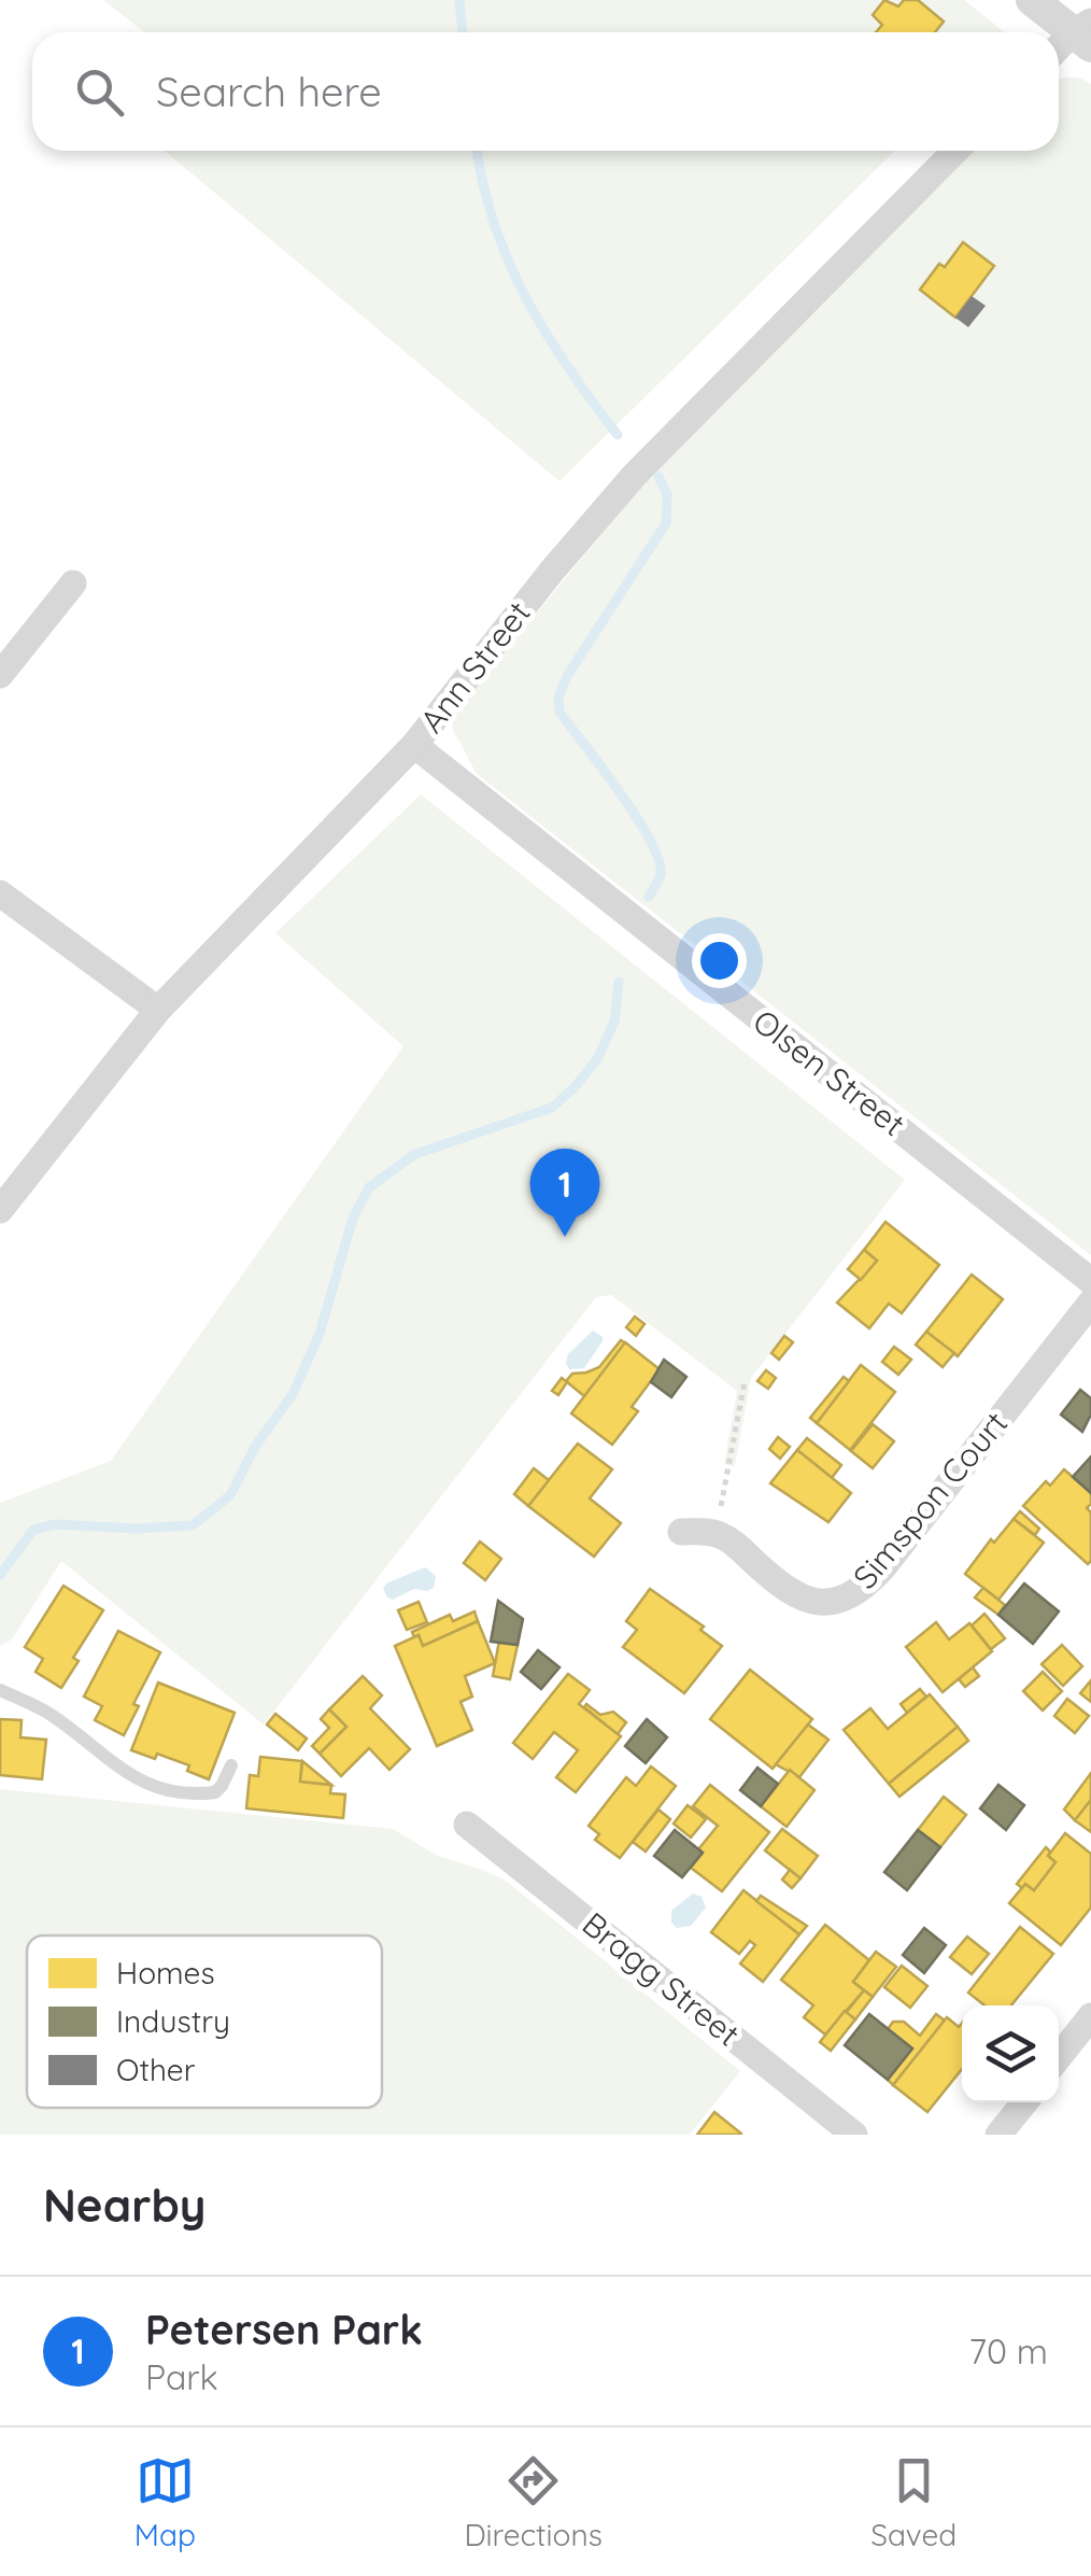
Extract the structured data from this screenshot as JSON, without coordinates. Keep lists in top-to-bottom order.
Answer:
{
  "streets": {
    "street": [
      "Ann Street",
      "Olsen Street",
      "Simspon Court",
      "Bragg Street"
    ]
  },
  "crossings": [
    ["Ann Street", "Olsen Street"]
  ],
  "legend": ["Homes", "Industry", "Other"],
  "page": {
    "search": "Search here",
    "pins": "1",
    "heading": "Nearby",
    "list": [
      {
        "mark": "1",
        "name": "Petersen Park",
        "note": "Park",
        "value": "70 m"
      }
    ],
    "nav": ["Map", "Directions", "Saved"]
  }
}
